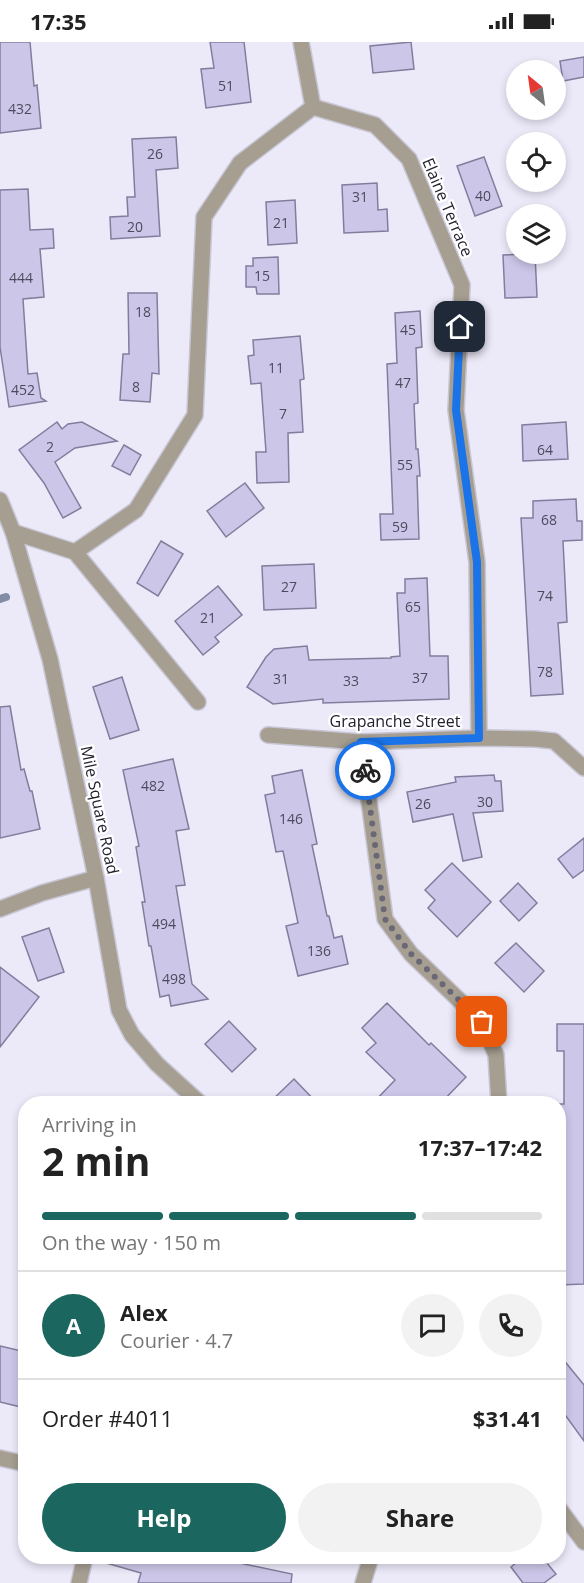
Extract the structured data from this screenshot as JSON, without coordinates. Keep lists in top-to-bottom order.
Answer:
{
  "streets": {
    "street": ["Elaine Terrace", "Grapanche Street", "Mile Square Road"]
  },
  "crossings": [
    ["Elaine Terrace", "Grapanche Street"]
  ],
  "house_numbers": [
    "51",
    "432",
    "26",
    "40",
    "31",
    "21",
    "20",
    "15",
    "444",
    "18",
    "45",
    "11",
    "47",
    "8",
    "452",
    "7",
    "2",
    "64",
    "55",
    "68",
    "59",
    "27",
    "74",
    "65",
    "21",
    "78",
    "37",
    "31",
    "33",
    "482",
    "30",
    "26",
    "146",
    "494",
    "136",
    "498"
  ],
  "north": "top left",
  "page": {
    "status": "17:35",
    "heading": ["2 min", "Arriving in", "17:37–17:42"],
    "panel": [
      "Alex",
      "Courier · 4.7",
      "Order #4011",
      "$31.41"
    ],
    "bar": "On the way · 150 m",
    "round": "A",
    "buttons": ["Help", "Share"]
  }
}
